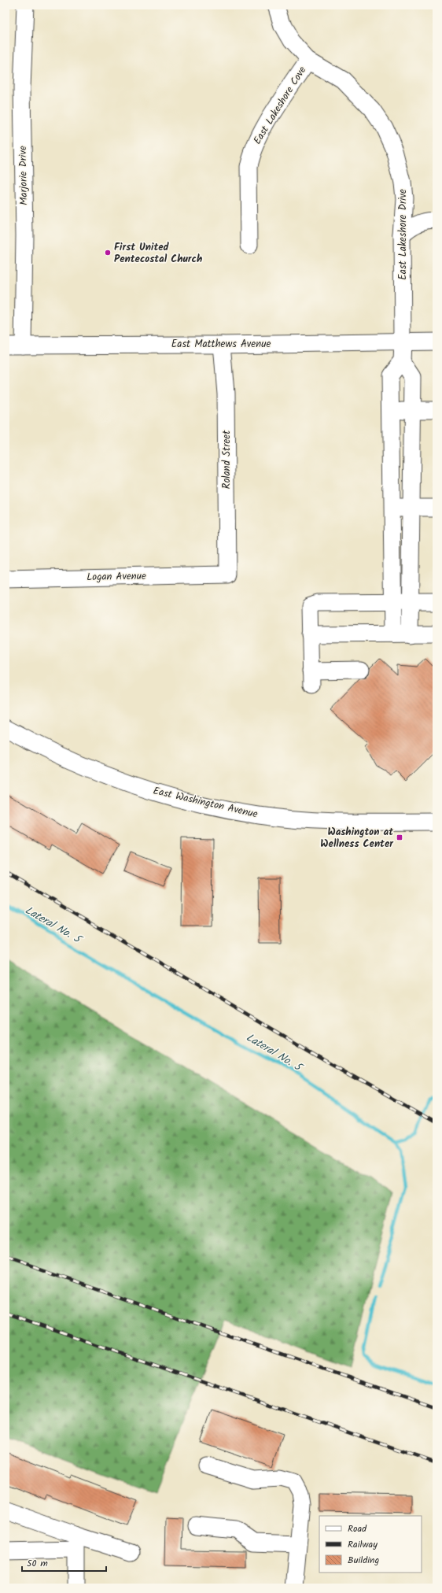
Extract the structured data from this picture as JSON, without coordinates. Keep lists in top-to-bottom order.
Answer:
{
  "streets": {
    "street": [
      "East Lakeshore Cove",
      "Marjorie Drive",
      "East Lakeshore Drive",
      "East Matthews Avenue",
      "Roland Street",
      "Logan Avenue",
      "East Washington Avenue"
    ]
  },
  "crossings": [
    ["East Lakeshore Cove", "East Lakeshore Drive"],
    ["Marjorie Drive", "East Matthews Avenue"],
    ["East Lakeshore Drive", "East Matthews Avenue"],
    ["East Matthews Avenue", "Roland Street"],
    ["Roland Street", "Logan Avenue"]
  ],
  "water": ["Lateral No. 5"],
  "places": {
    "other": ["First United Pentecostal Church"],
    "transit": ["Washington at Wellness Center"]
  },
  "legend": ["Road", "Railway", "Building"],
  "scale_bar": "50 m"
}
